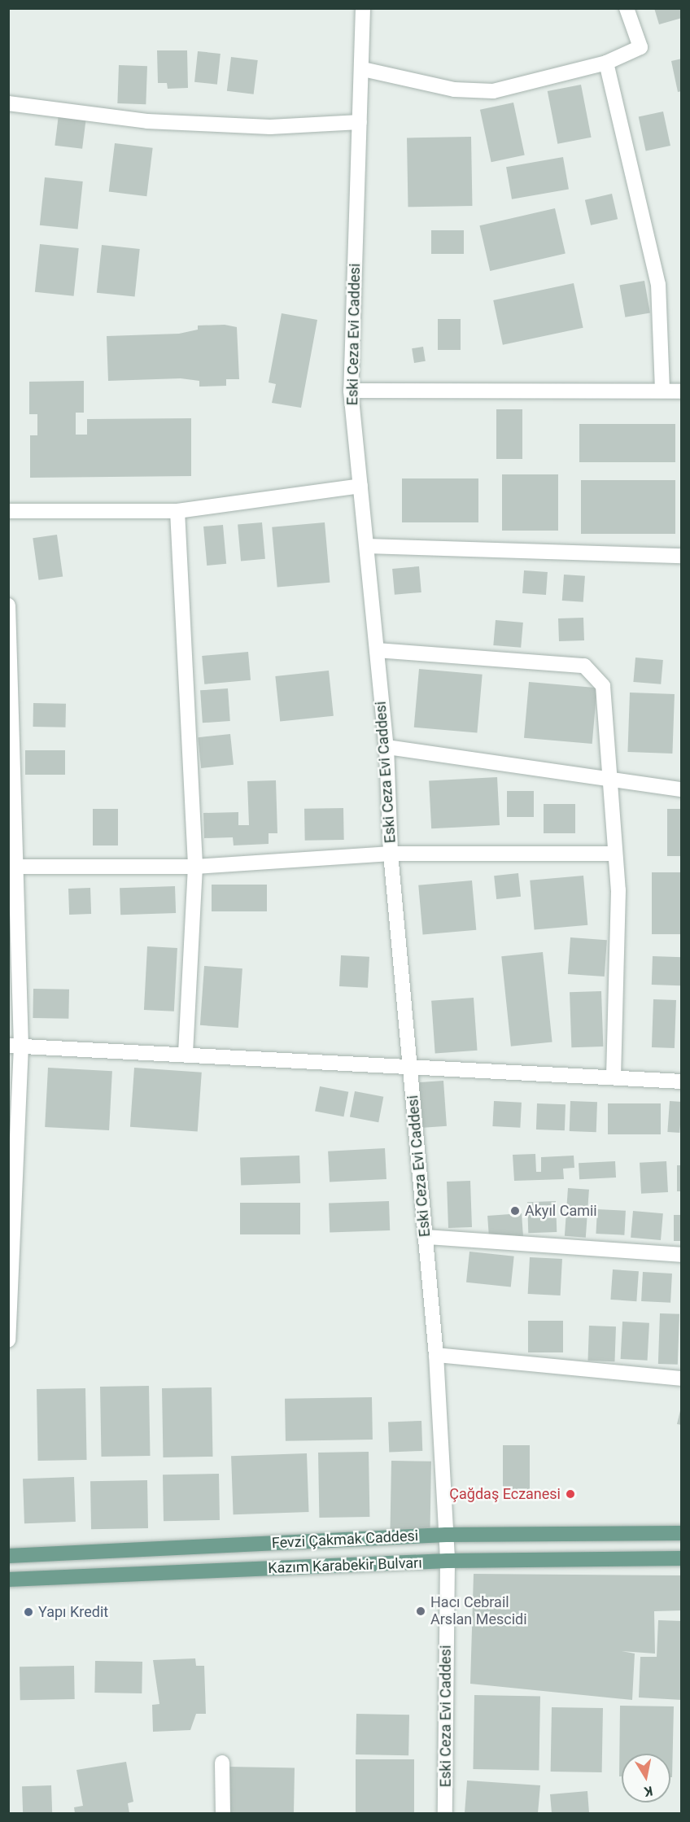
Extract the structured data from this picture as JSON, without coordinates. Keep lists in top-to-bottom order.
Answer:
{
  "streets": {
    "main road": ["Fevzi Çakmak Caddesi", "Kazım Karabekir Bulvarı"],
    "street": ["Eski Ceza Evi Caddesi"]
  },
  "crossings": [
    ["Eski Ceza Evi Caddesi", "Fevzi Çakmak Caddesi"],
    ["Eski Ceza Evi Caddesi", "Kazım Karabekir Bulvarı"]
  ],
  "places": [
    "Akyıl Camii",
    "Çağdaş Eczanesi",
    "Hacı Cebrail Arslan Mescidi",
    "Yapı Kredit"
  ],
  "north": "bottom"
}
